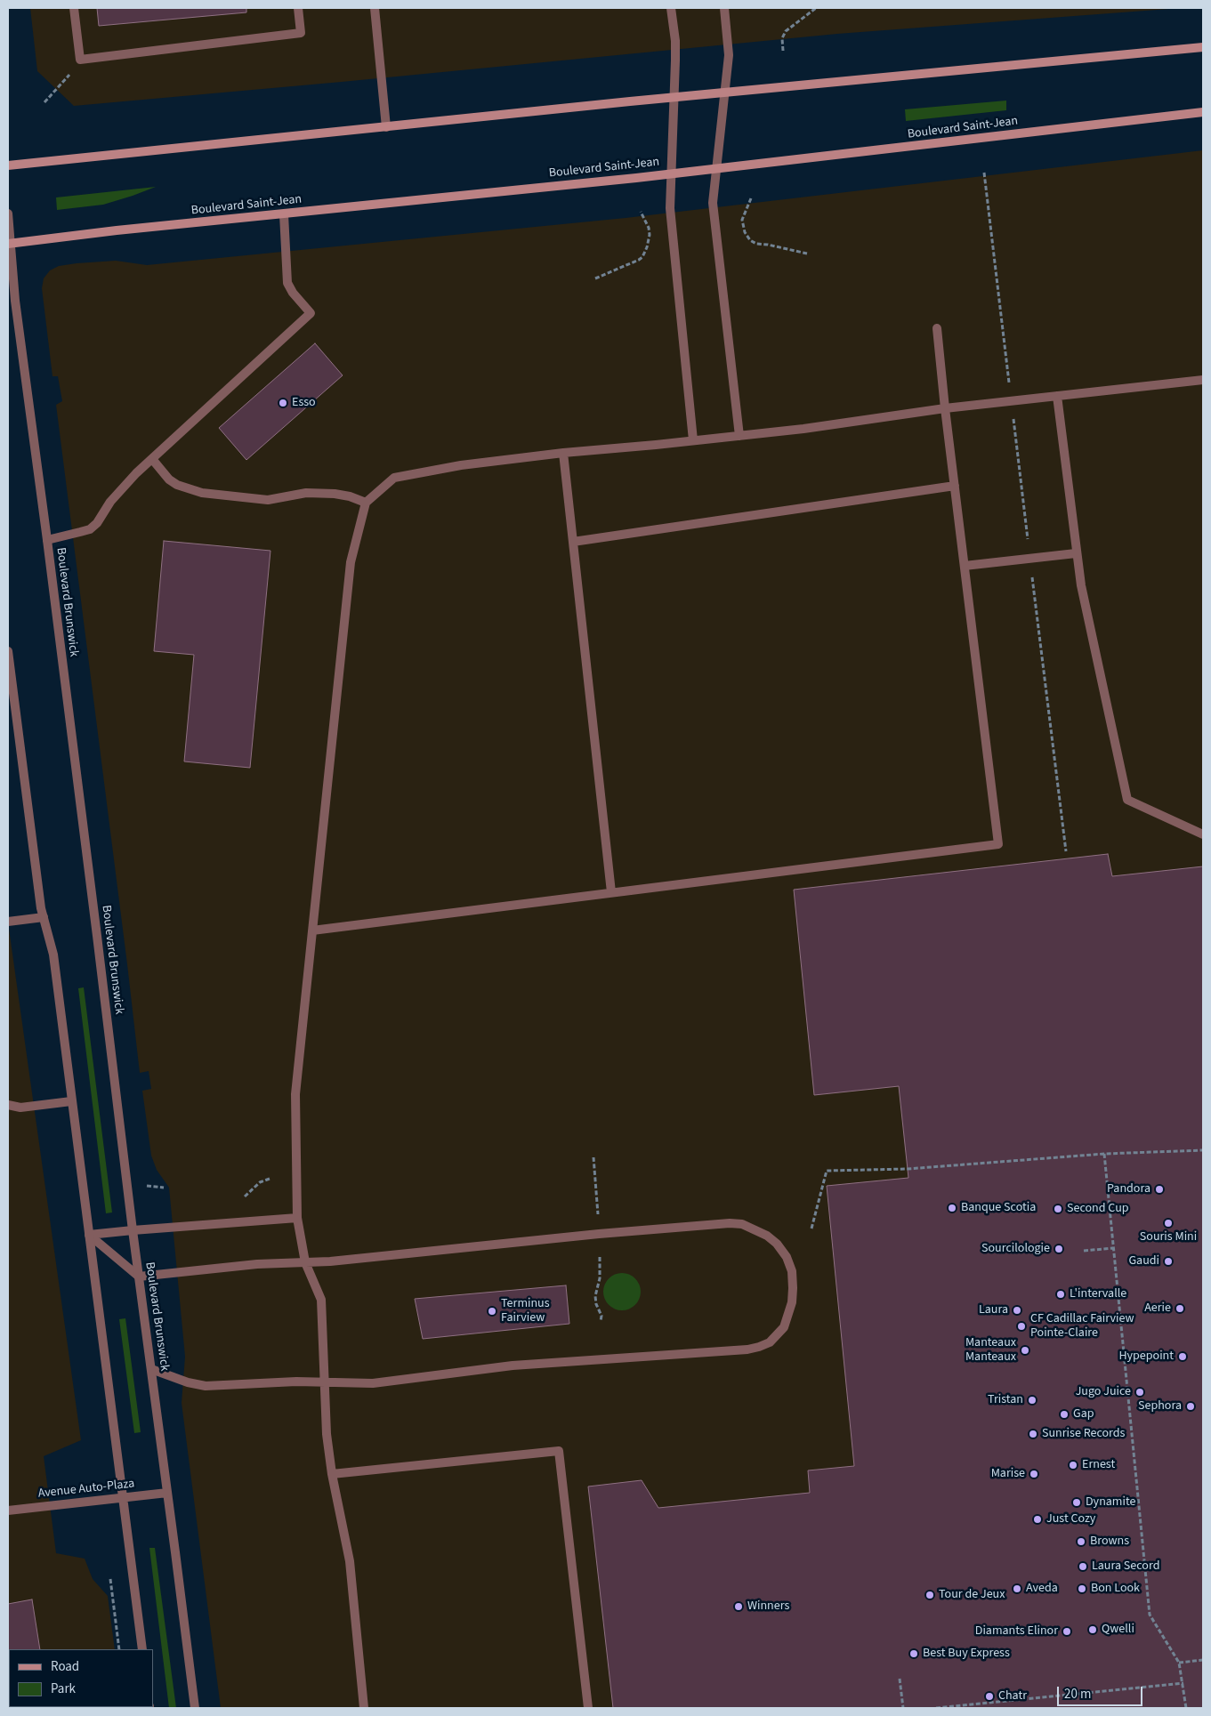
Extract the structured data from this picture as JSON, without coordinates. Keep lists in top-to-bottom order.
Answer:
{
  "streets": {
    "main road": ["Boulevard Saint-Jean"],
    "street": ["Boulevard Brunswick", "Avenue Auto-Plaza"]
  },
  "crossings": [
    ["Boulevard Saint-Jean", "Boulevard Brunswick"],
    ["Boulevard Brunswick", "Avenue Auto-Plaza"]
  ],
  "places": [
    "Esso",
    "Pandora",
    "Banque Scotia",
    "Second Cup",
    "Souris Mini",
    "Sourcilologie",
    "Gaudi",
    "L'intervalle",
    "Aerie",
    "Laura",
    "Terminus Fairview",
    "CF Cadillac Fairview Pointe-Claire",
    "Manteaux Manteaux",
    "Hypepoint",
    "Jugo Juice",
    "Tristan",
    "Sephora",
    "Gap",
    "Sunrise Records",
    "Ernest",
    "Marise",
    "Dynamite",
    "Just Cozy",
    "Browns",
    "Laura Secord",
    "Aveda",
    "Bon Look",
    "Tour de Jeux",
    "Winners",
    "Qwelli",
    "Diamants Elinor",
    "Best Buy Express",
    "Chatr"
  ],
  "legend": ["Road", "Park"],
  "scale_bar": "20 m"
}
